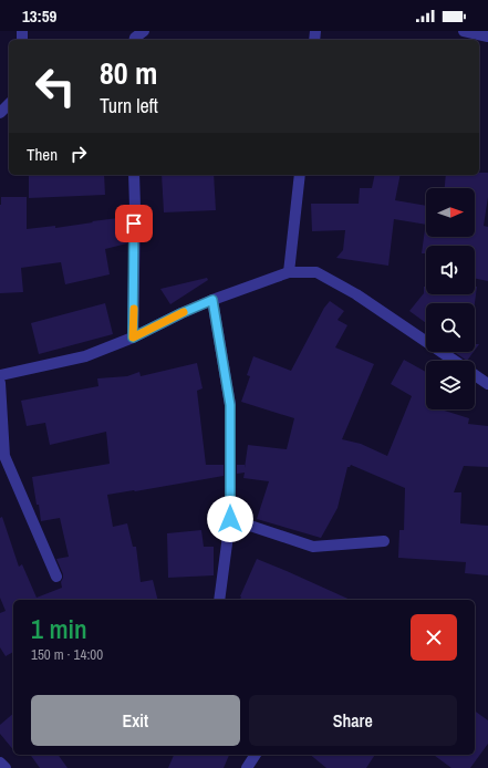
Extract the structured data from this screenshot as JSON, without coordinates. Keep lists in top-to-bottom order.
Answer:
{
  "north": "right",
  "page": {
    "status": "13:59",
    "turn": ["80 m", "Turn left"],
    "then": "Then",
    "heading": ["1 min", "150 m · 14:00"],
    "buttons": ["Exit", "Share"]
  }
}
